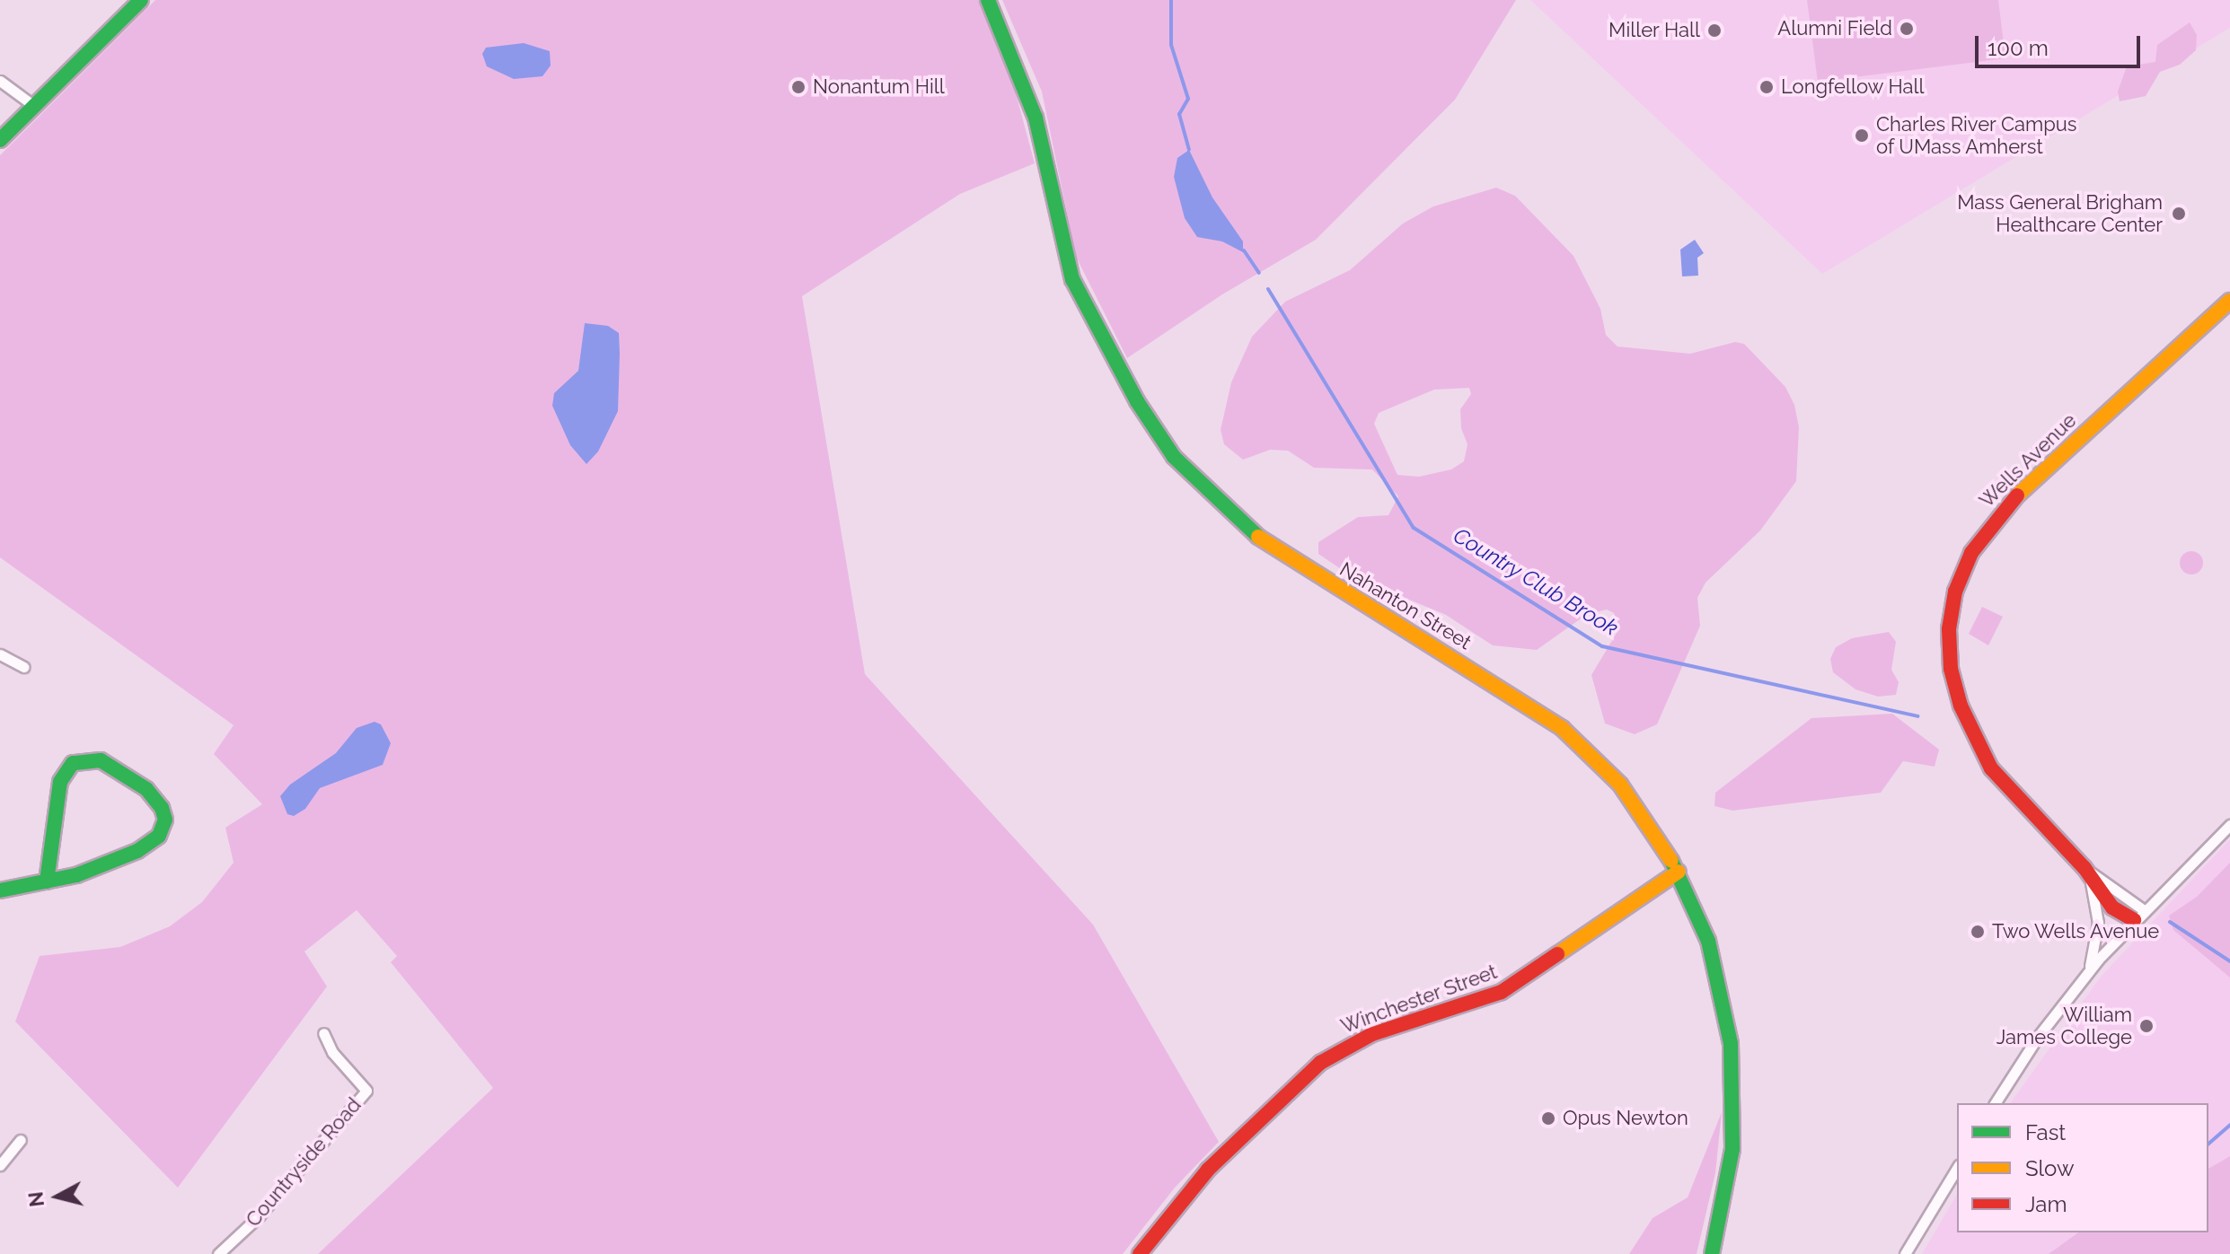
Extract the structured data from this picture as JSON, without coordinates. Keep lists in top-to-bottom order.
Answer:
{
  "streets": {
    "street": [
      "Wells Avenue",
      "Nahanton Street",
      "Winchester Street",
      "Countryside Road"
    ]
  },
  "crossings": [
    ["Nahanton Street", "Winchester Street"]
  ],
  "water": ["Country Club Brook"],
  "places": [
    "Alumni Field",
    "Miller Hall",
    "Nonantum Hill",
    "Longfellow Hall",
    "Charles River Campus of UMass Amherst",
    "Mass General Brigham Healthcare Center",
    "Two Wells Avenue",
    "William James College",
    "Opus Newton"
  ],
  "legend": ["Fast", "Slow", "Jam"],
  "scale_bar": "100 m",
  "north": "left"
}
